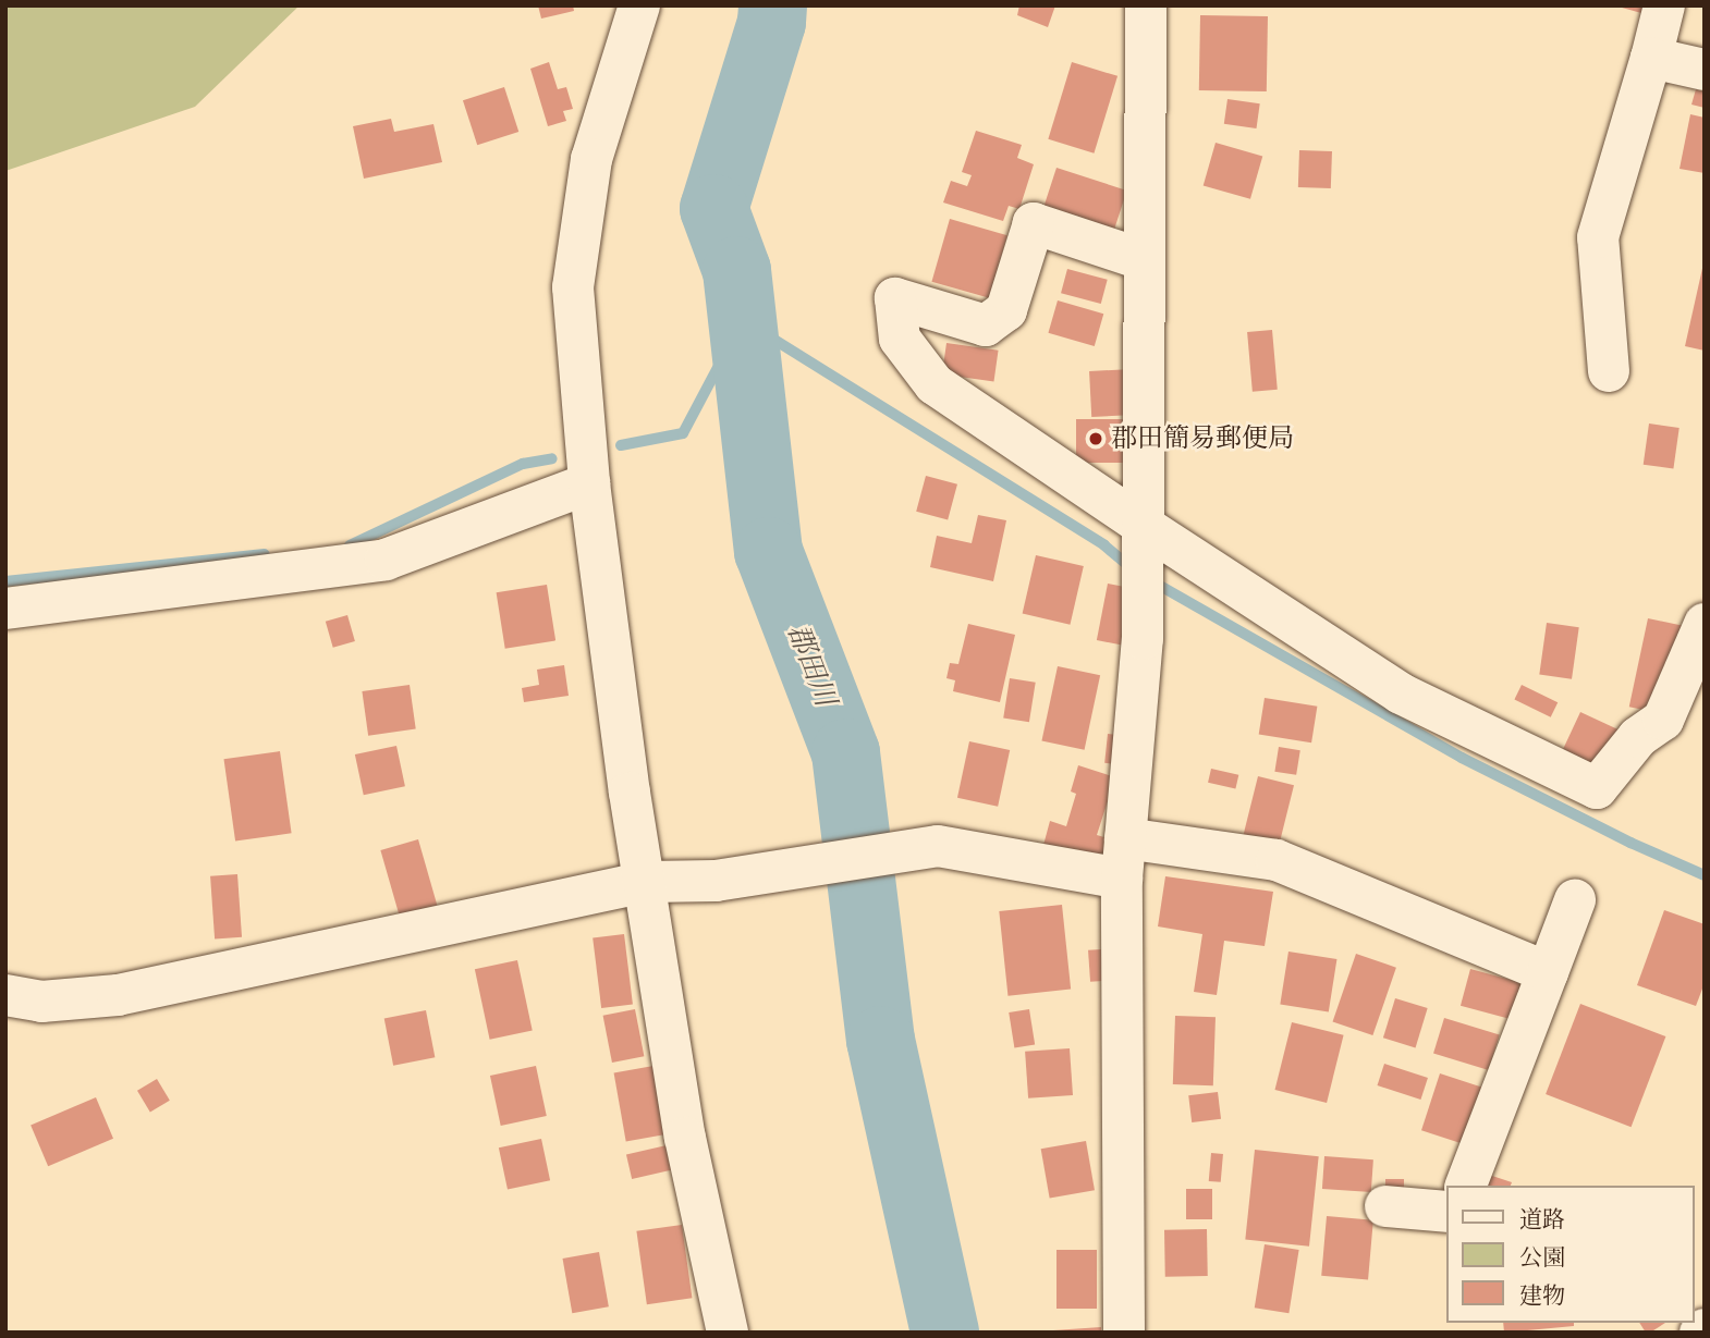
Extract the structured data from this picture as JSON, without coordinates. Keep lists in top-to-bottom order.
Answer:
{
  "water": ["郡田川"],
  "places": ["郡田簡易郵便局"],
  "legend": ["道路", "公園", "建物"]
}
